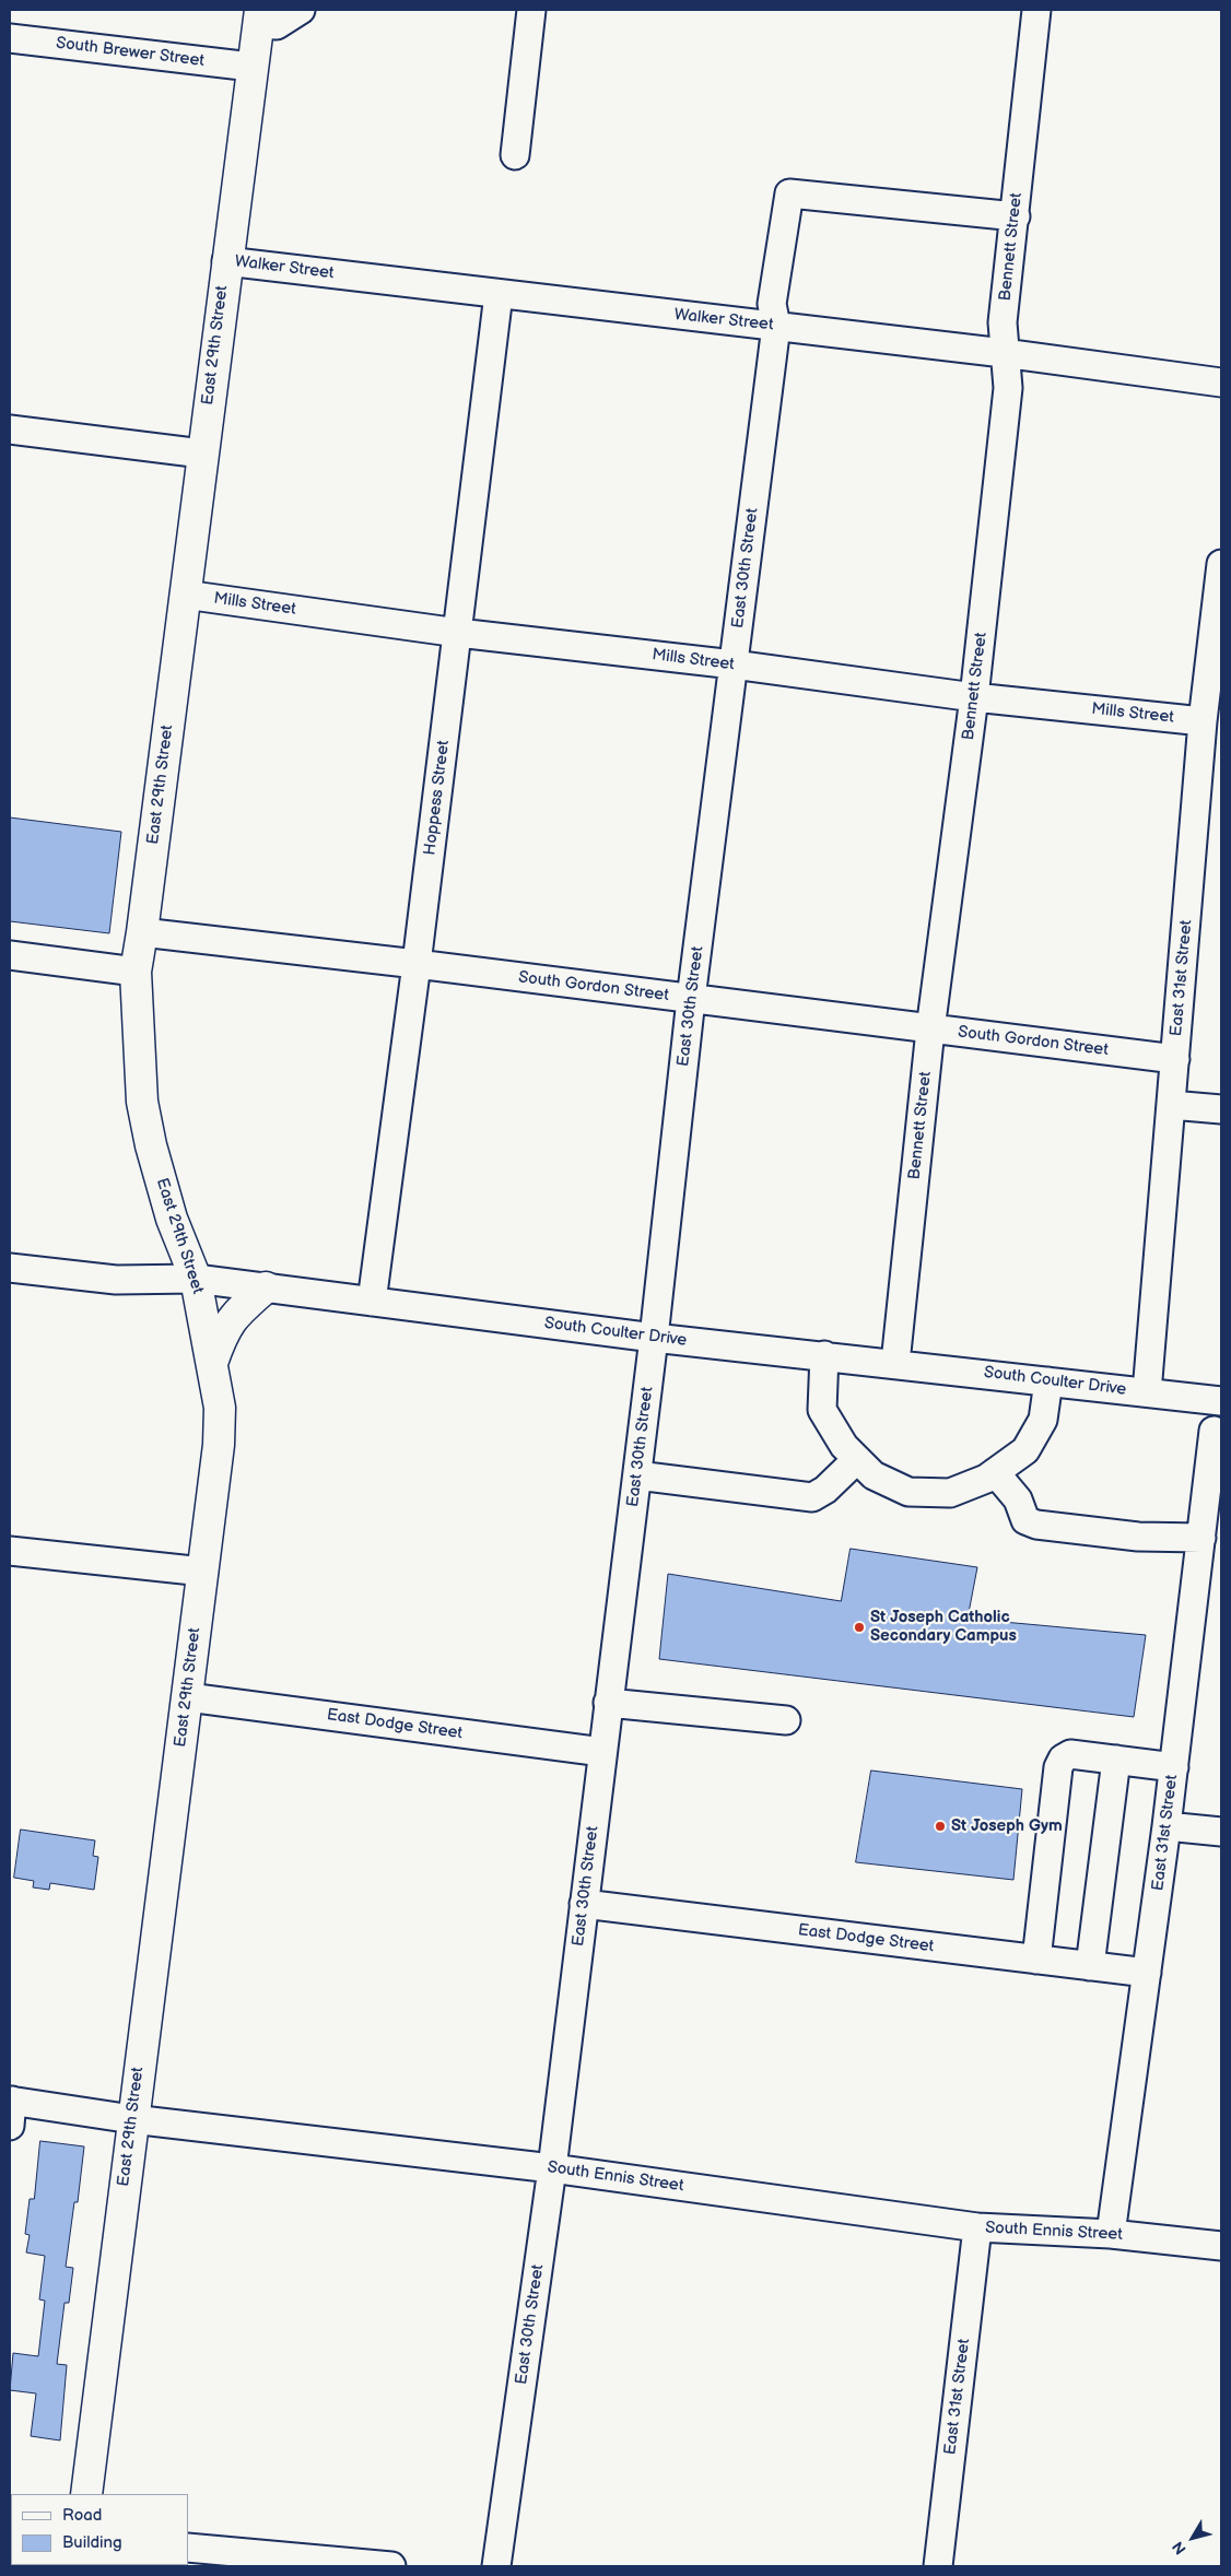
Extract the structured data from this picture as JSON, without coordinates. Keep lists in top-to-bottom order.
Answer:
{
  "streets": {
    "main road": ["East 29th Street"],
    "street": [
      "South Brewer Street",
      "Bennett Street",
      "Walker Street",
      "East 30th Street",
      "Mills Street",
      "Hoppess Street",
      "East 31st Street",
      "South Gordon Street",
      "South Coulter Drive",
      "East Dodge Street",
      "South Ennis Street"
    ]
  },
  "crossings": [
    ["South Brewer Street", "East 29th Street"],
    ["Bennett Street", "Walker Street"],
    ["Bennett Street", "East 30th Street"],
    ["Bennett Street", "Mills Street"],
    ["Bennett Street", "South Gordon Street"],
    ["Bennett Street", "South Coulter Drive"],
    ["Walker Street", "East 29th Street"],
    ["Walker Street", "East 30th Street"],
    ["Walker Street", "Hoppess Street"],
    ["East 29th Street", "Mills Street"],
    ["East 29th Street", "South Gordon Street"],
    ["East 29th Street", "South Coulter Drive"],
    ["East 29th Street", "East Dodge Street"],
    ["East 29th Street", "South Ennis Street"],
    ["East 30th Street", "Mills Street"],
    ["East 30th Street", "South Gordon Street"],
    ["East 30th Street", "South Coulter Drive"],
    ["East 30th Street", "East Dodge Street"],
    ["East 30th Street", "South Ennis Street"],
    ["Mills Street", "Hoppess Street"],
    ["Mills Street", "East 31st Street"],
    ["Hoppess Street", "South Gordon Street"],
    ["Hoppess Street", "South Coulter Drive"],
    ["East 31st Street", "South Gordon Street"],
    ["East 31st Street", "South Coulter Drive"],
    ["East 31st Street", "East Dodge Street"],
    ["East 31st Street", "South Ennis Street"]
  ],
  "places": ["St Joseph Catholic Secondary Campus", "St Joseph Gym"],
  "legend": ["Road", "Building"],
  "north": "bottom left"
}
